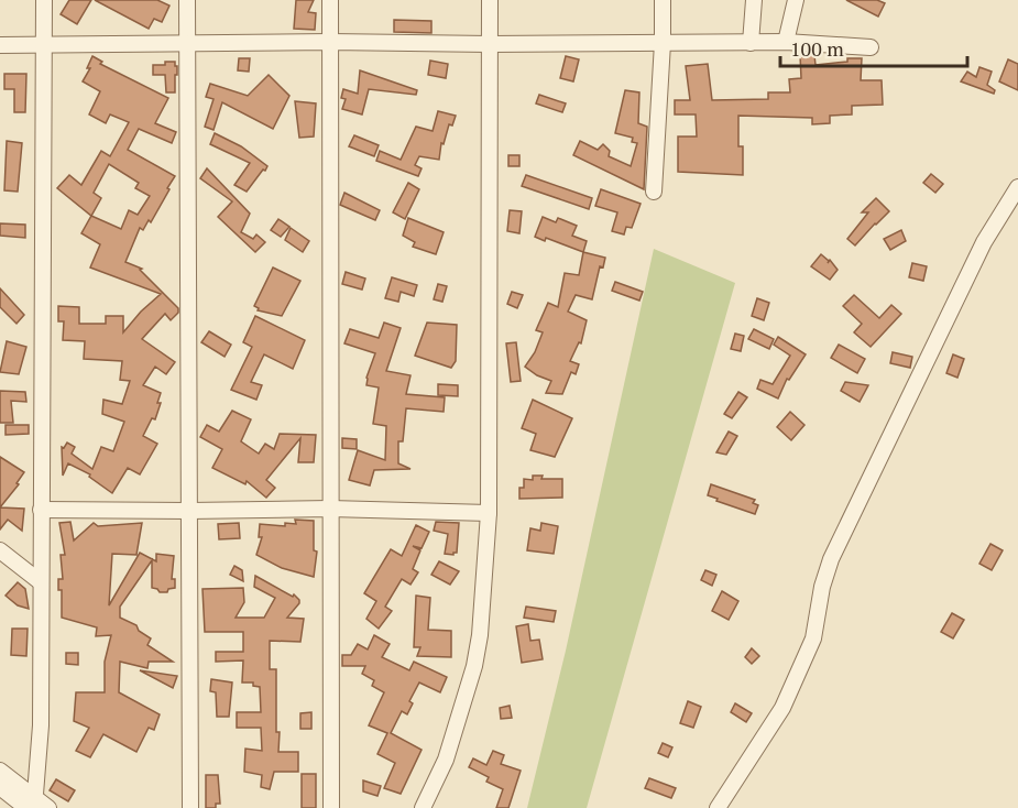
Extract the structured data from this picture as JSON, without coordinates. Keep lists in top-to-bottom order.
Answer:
{
  "scale_bar": "100 m"
}
